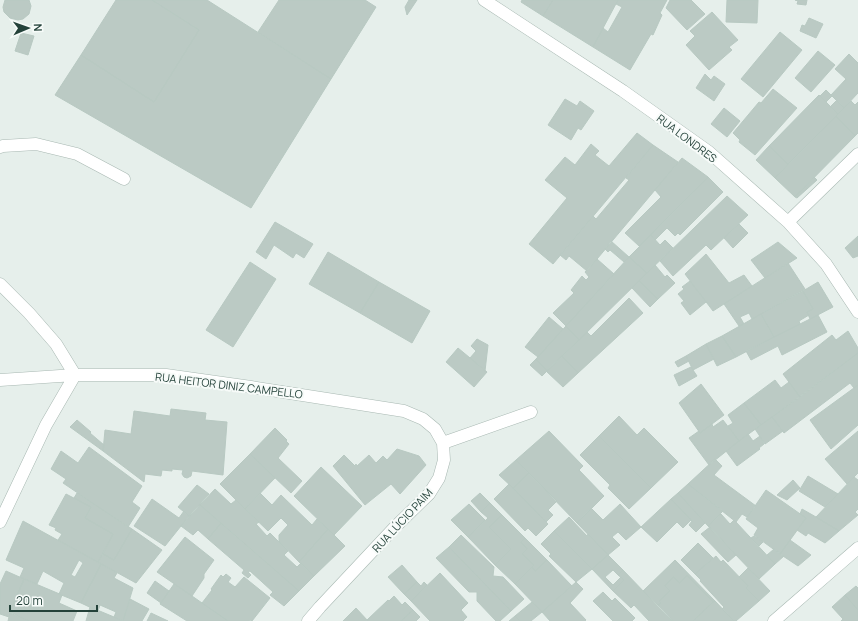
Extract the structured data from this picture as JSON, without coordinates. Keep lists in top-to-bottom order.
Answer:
{
  "streets": {
    "street": ["RUA LONDRES", "RUA HEITOR DINIZ CAMPELLO", "RUA LÚCIO PAIM"]
  },
  "crossings": [
    ["RUA HEITOR DINIZ CAMPELLO", "RUA LÚCIO PAIM"]
  ],
  "scale_bar": "20 m",
  "north": "right"
}
